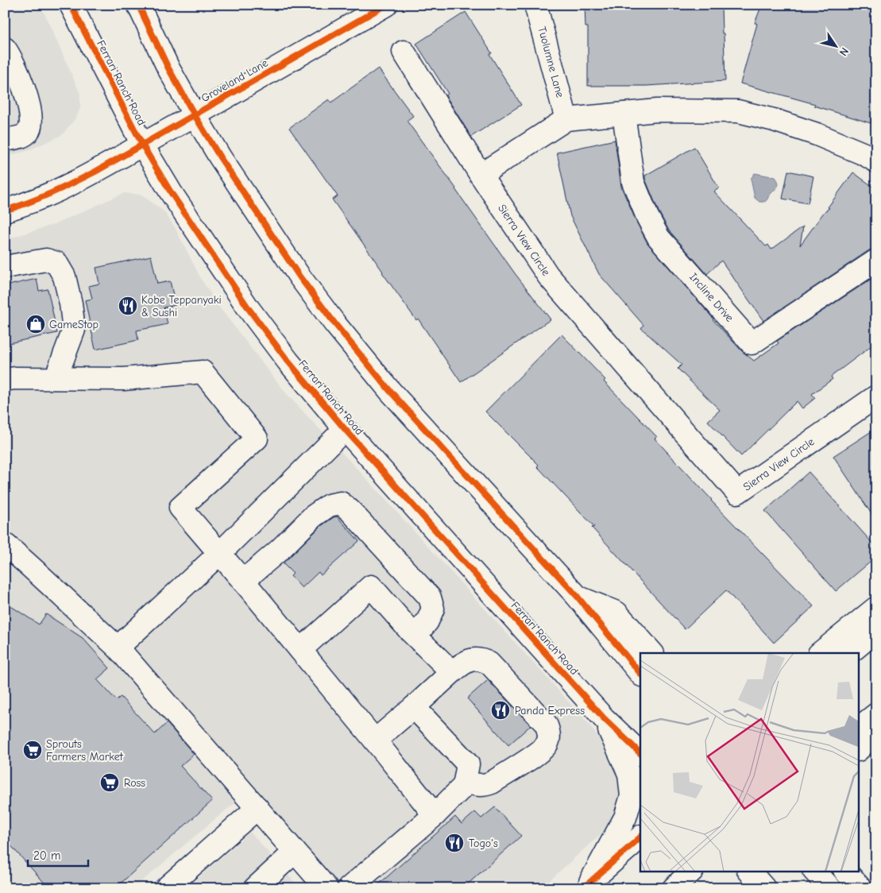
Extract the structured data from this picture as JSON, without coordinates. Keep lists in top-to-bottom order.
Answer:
{
  "streets": {
    "main road": [
      "Tuolumne Lane",
      "Groveland Lane",
      "Ferrari Ranch Road",
      "Sierra View Circle",
      "Incline Drive"
    ]
  },
  "crossings": [
    ["Groveland Lane", "Ferrari Ranch Road"]
  ],
  "places": {
    "restaurant": ["Kobe Teppanyaki & Sushi", "Panda Express", "Togo's"],
    "shop": ["GameStop"],
    "supermarket": ["Sprouts Farmers Market", "Ross"]
  },
  "scale_bar": "20 m",
  "north": "bottom right"
}
